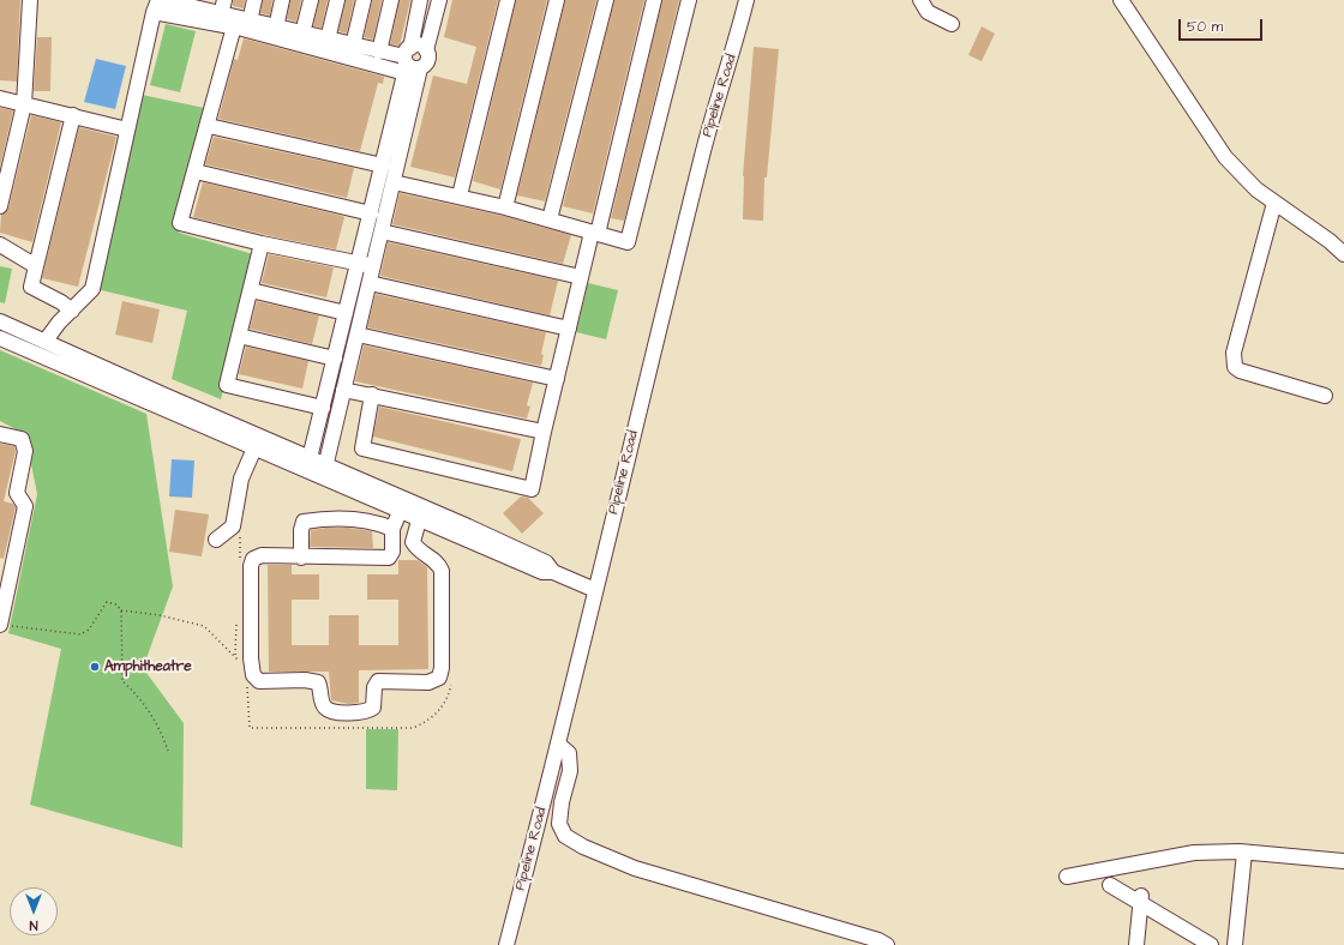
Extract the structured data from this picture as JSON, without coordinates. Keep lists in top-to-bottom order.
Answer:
{
  "streets": {
    "street": ["Pipeline Road"]
  },
  "places": ["Amphitheatre"],
  "scale_bar": "50 m",
  "north": "bottom"
}
